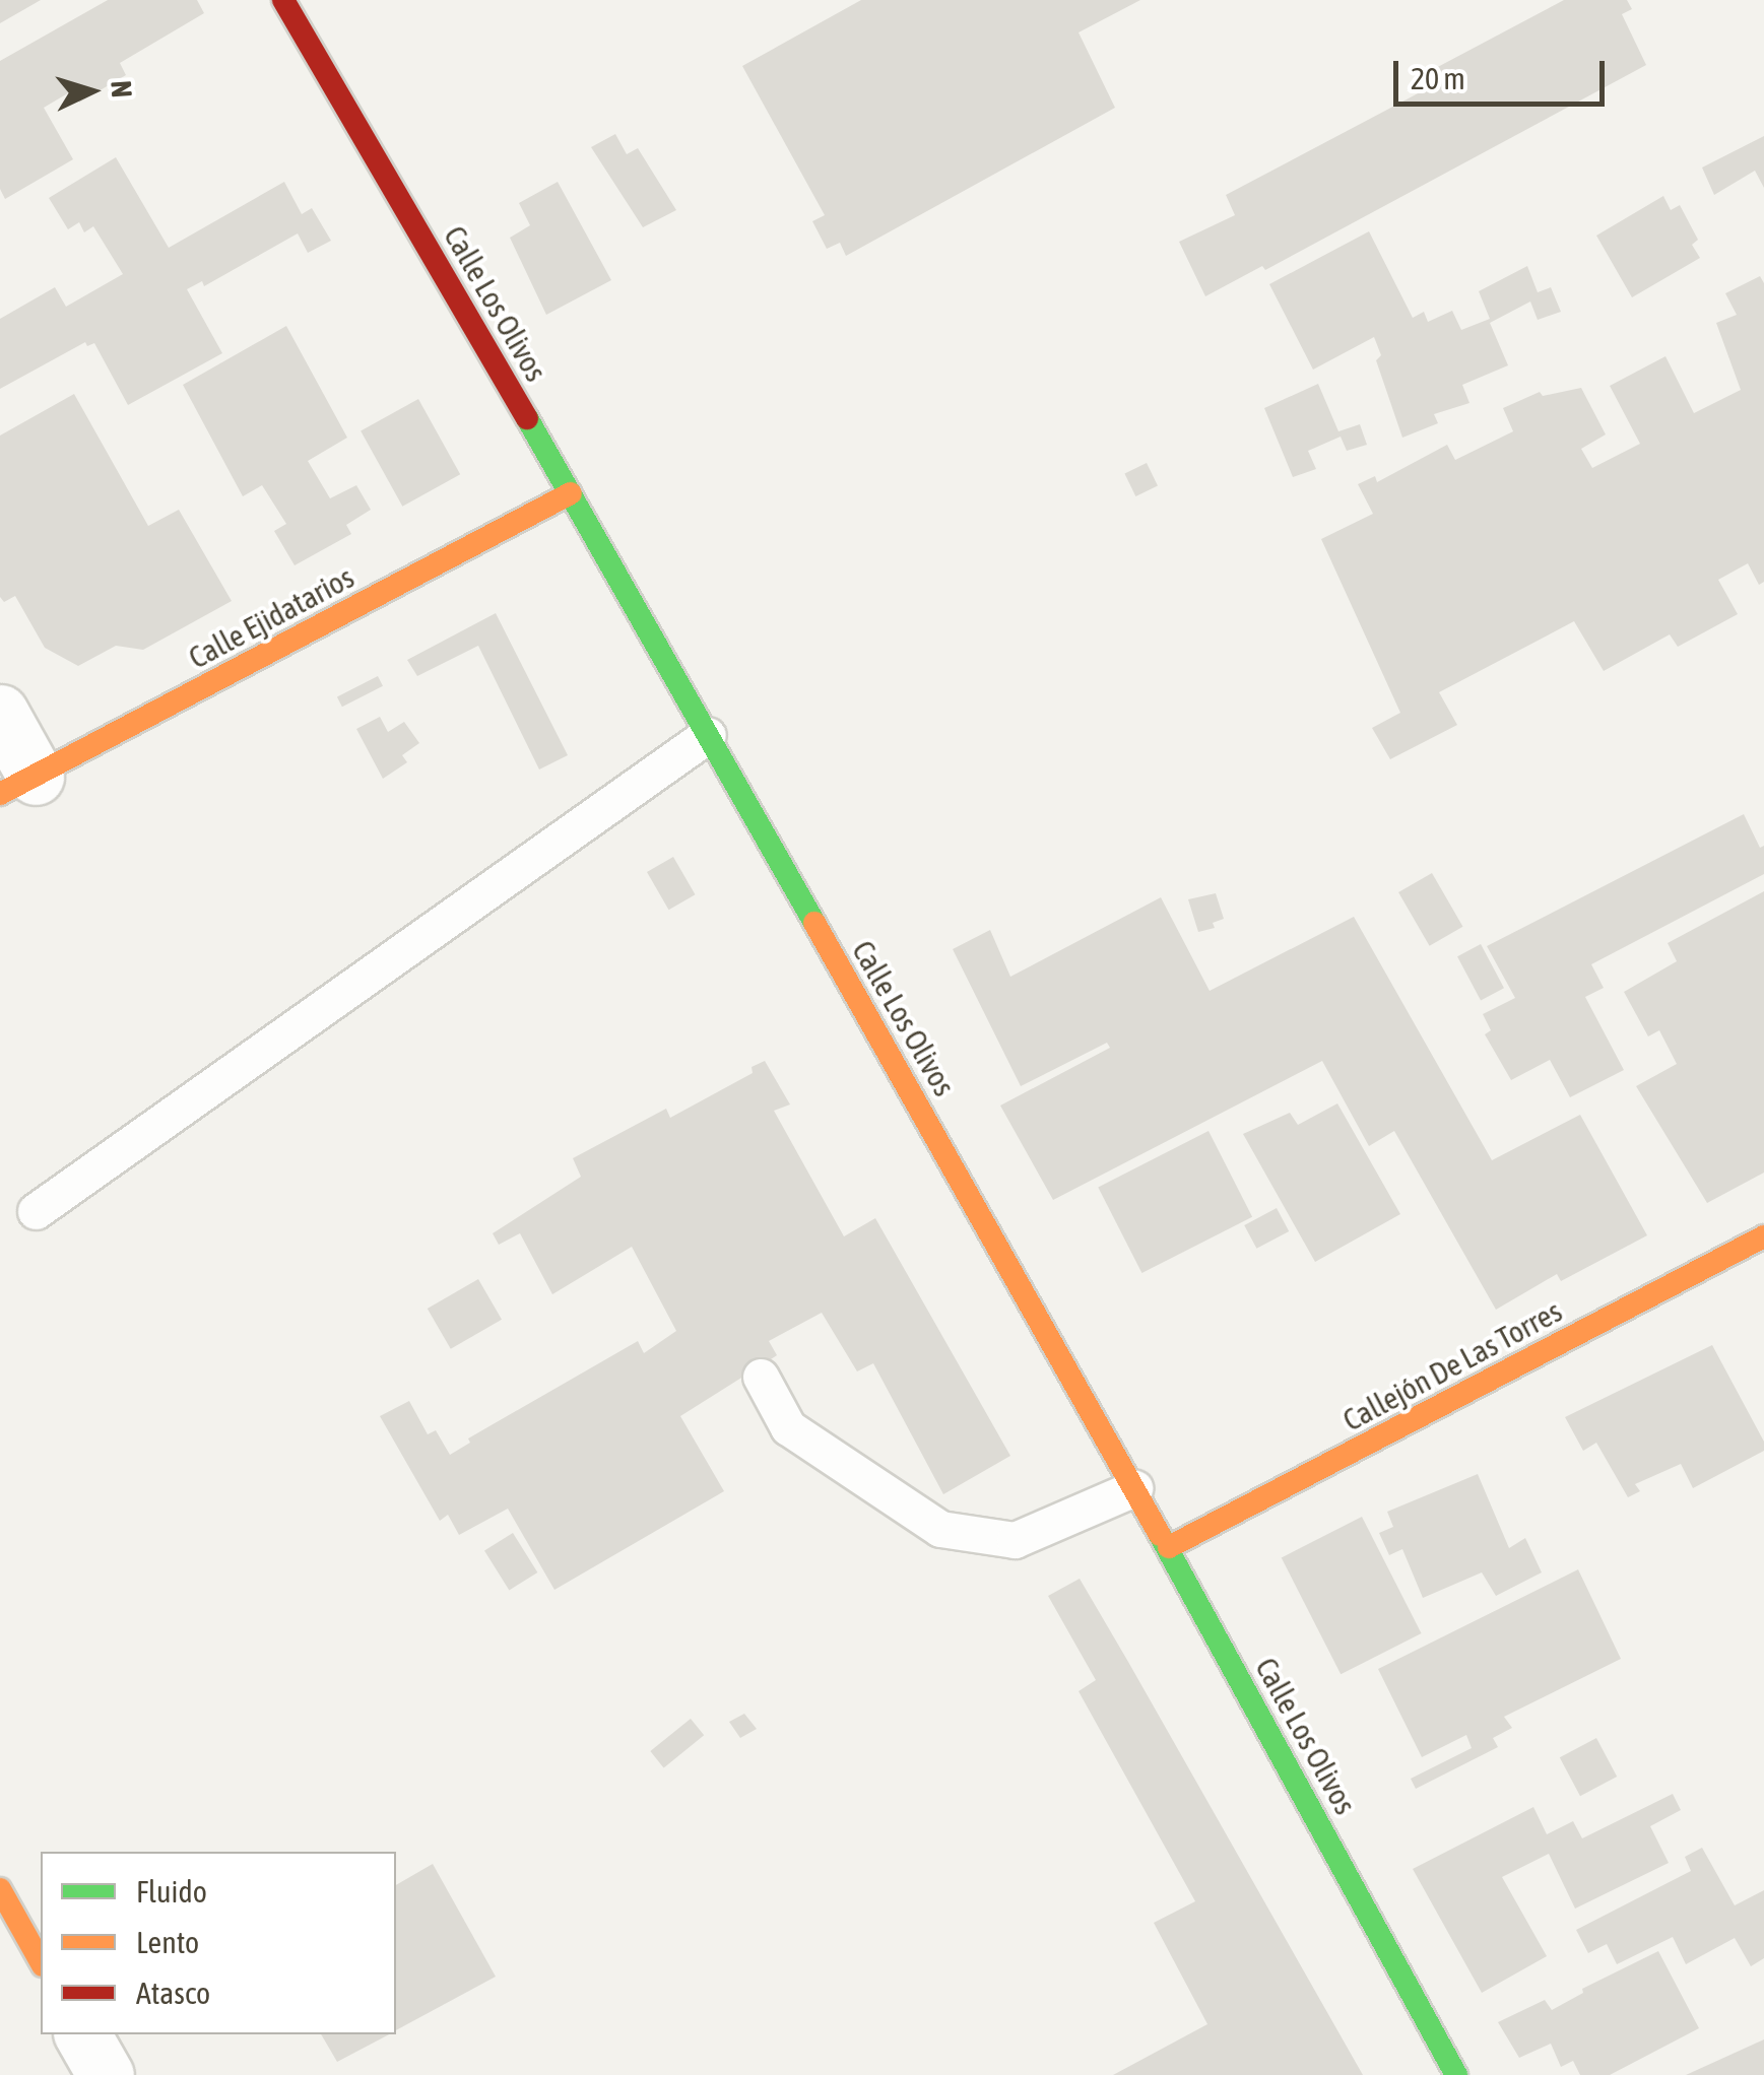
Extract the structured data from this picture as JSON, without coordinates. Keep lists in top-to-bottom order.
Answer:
{
  "streets": {
    "main road": ["Calle Los Olivos", "Calle Ejidatarios", "Callejón De Las Torres"]
  },
  "crossings": [
    ["Calle Los Olivos", "Calle Ejidatarios"],
    ["Calle Los Olivos", "Callejón De Las Torres"]
  ],
  "legend": ["Fluido", "Lento", "Atasco"],
  "scale_bar": "20 m",
  "north": "right"
}
